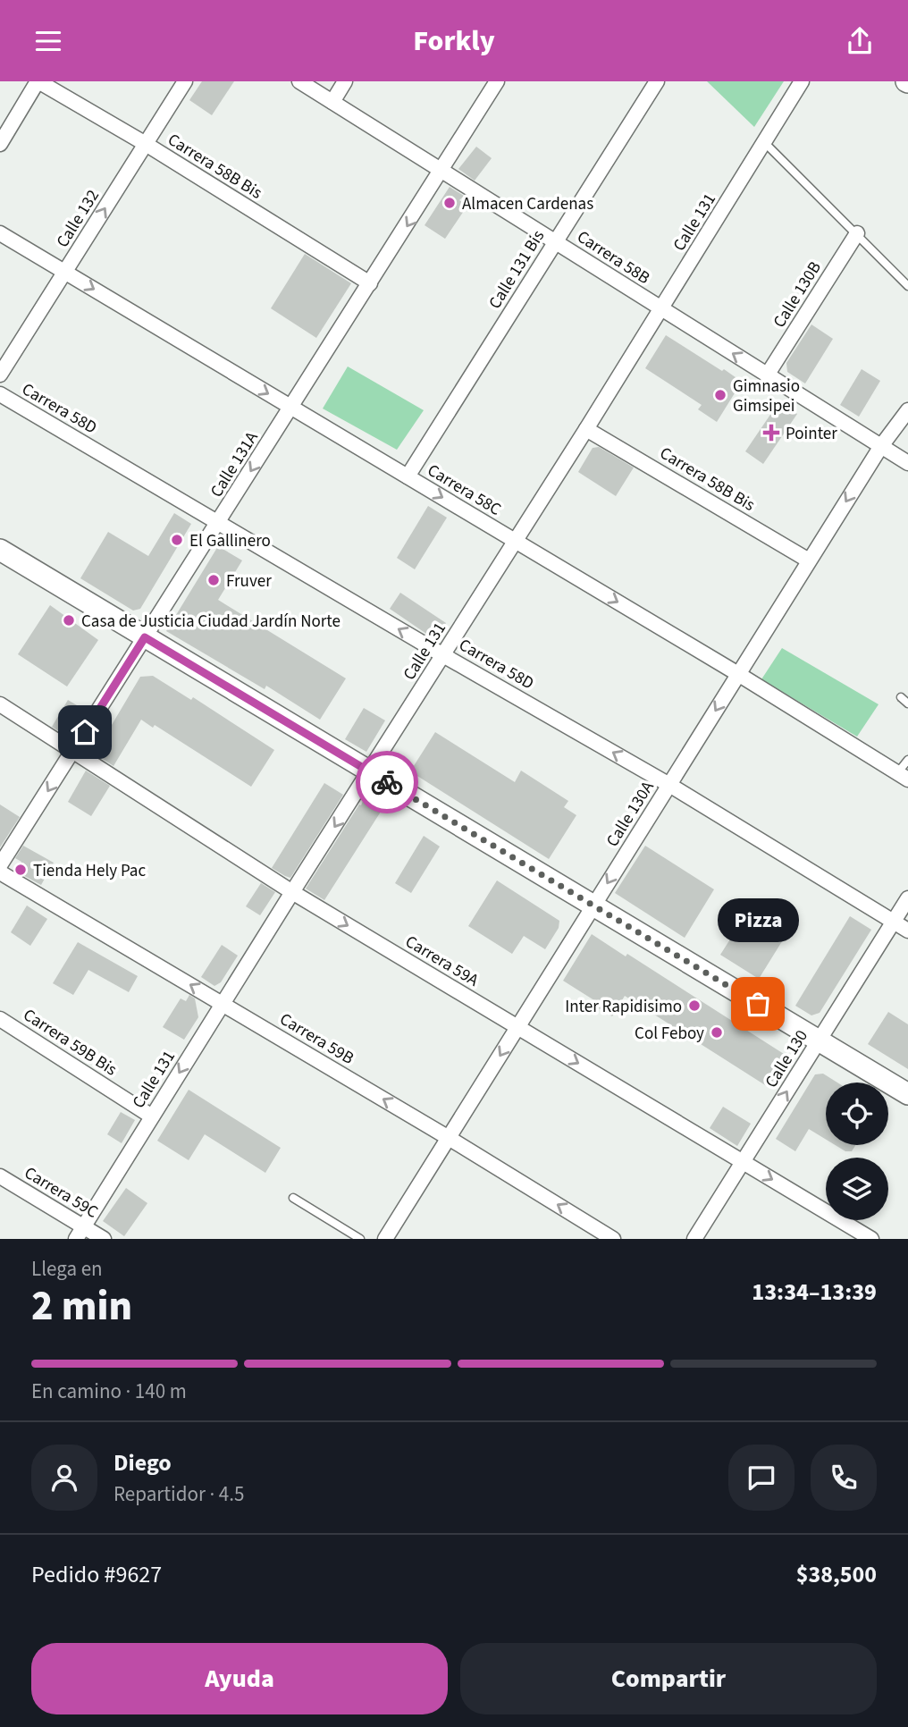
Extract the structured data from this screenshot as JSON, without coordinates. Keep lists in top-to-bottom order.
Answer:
{
  "streets": {
    "street": [
      "Carrera 58B Bis",
      "Calle 132",
      "Calle 131",
      "Carrera 58B",
      "Calle 131 Bis",
      "Calle 130B",
      "Carrera 58D",
      "Calle 131A",
      "Carrera 58C",
      "Calle 130A",
      "Carrera 59A",
      "Carrera 59B",
      "Carrera 59B Bis",
      "Calle 130",
      "Carrera 59C"
    ]
  },
  "crossings": [
    ["Carrera 58B Bis", "Calle 132"],
    ["Carrera 58B Bis", "Calle 131"],
    ["Carrera 58B Bis", "Calle 131A"],
    ["Carrera 58B Bis", "Calle 130A"],
    ["Calle 132", "Carrera 58C"],
    ["Calle 131", "Carrera 58B"],
    ["Calle 131", "Carrera 58D"],
    ["Calle 131", "Carrera 58C"],
    ["Calle 131", "Carrera 59A"],
    ["Calle 131", "Carrera 59B"],
    ["Calle 131", "Carrera 59B Bis"],
    ["Calle 131", "Carrera 59C"],
    ["Carrera 58B", "Calle 131 Bis"],
    ["Carrera 58B", "Calle 130B"],
    ["Carrera 58B", "Calle 131A"],
    ["Carrera 58B", "Calle 130A"],
    ["Calle 131 Bis", "Carrera 58C"],
    ["Carrera 58D", "Calle 131A"],
    ["Carrera 58D", "Calle 130A"],
    ["Carrera 58D", "Calle 130"],
    ["Calle 131A", "Carrera 58C"],
    ["Calle 131A", "Carrera 59A"],
    ["Carrera 58C", "Calle 130A"],
    ["Calle 130A", "Carrera 59A"],
    ["Calle 130A", "Carrera 59B"],
    ["Carrera 59A", "Calle 130"]
  ],
  "one_way": [
    "Carrera 58D",
    "Calle 131A",
    "Carrera 58C",
    "Calle 130A",
    "Carrera 59A",
    "Carrera 59B",
    "Calle 130"
  ],
  "places": {
    "other": [
      "Almacen Cardenas",
      "Gimnasio Gimsipei",
      "El Gallinero",
      "Fruver",
      "Casa de Justicia Ciudad Jardín Norte",
      "Tienda Hely Pac",
      "Pizza",
      "Inter Rapidisimo",
      "Col Feboy"
    ],
    "health": ["Pointer"]
  },
  "page": {
    "header": "Forkly",
    "bubble": "Pizza",
    "heading": ["2 min", "Llega en", "13:34–13:39"],
    "panel": [
      "Diego",
      "Repartidor · 4.5",
      "Pedido #9627",
      "$38,500"
    ],
    "bar": "En camino · 140 m",
    "buttons": ["Ayuda", "Compartir"]
  }
}
